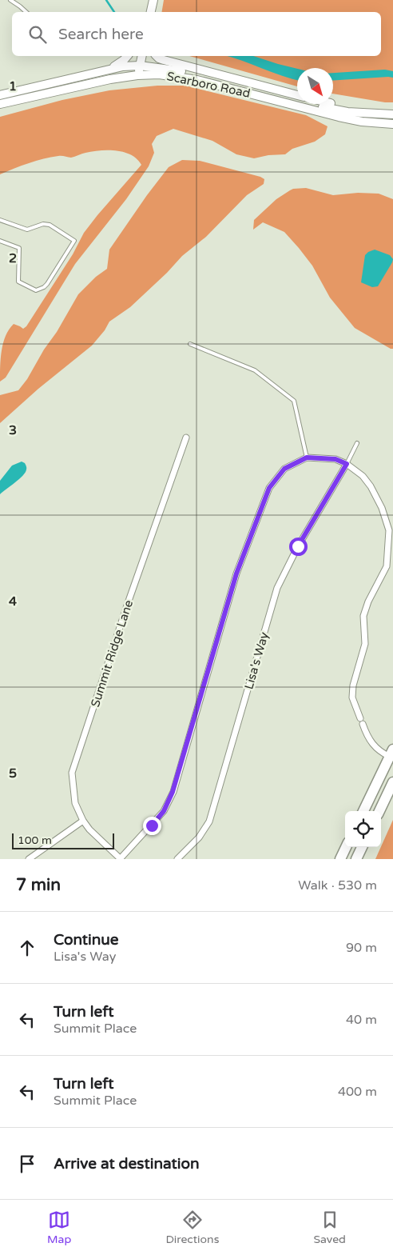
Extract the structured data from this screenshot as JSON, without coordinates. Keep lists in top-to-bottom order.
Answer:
{
  "streets": {
    "main road": ["Scarboro Road"],
    "street": ["Summit Ridge Lane", "Lisa's Way"]
  },
  "scale_bar": "100 m",
  "north": "bottom right",
  "page": {
    "search": "Search here",
    "scale": "100 m",
    "heading": ["7 min", "Walk · 530 m"],
    "list": [
      ["Continue", "Lisa's Way", "90 m"],
      ["Turn left", "Summit Place", "40 m"],
      ["Turn left", "Summit Place", "400 m"],
      "Arrive at destination"
    ],
    "nav": ["Map", "Directions", "Saved"]
  },
  "grid": {
    "rows": [
      "1",
      "2",
      "3",
      "4",
      "5"
    ]
  }
}
